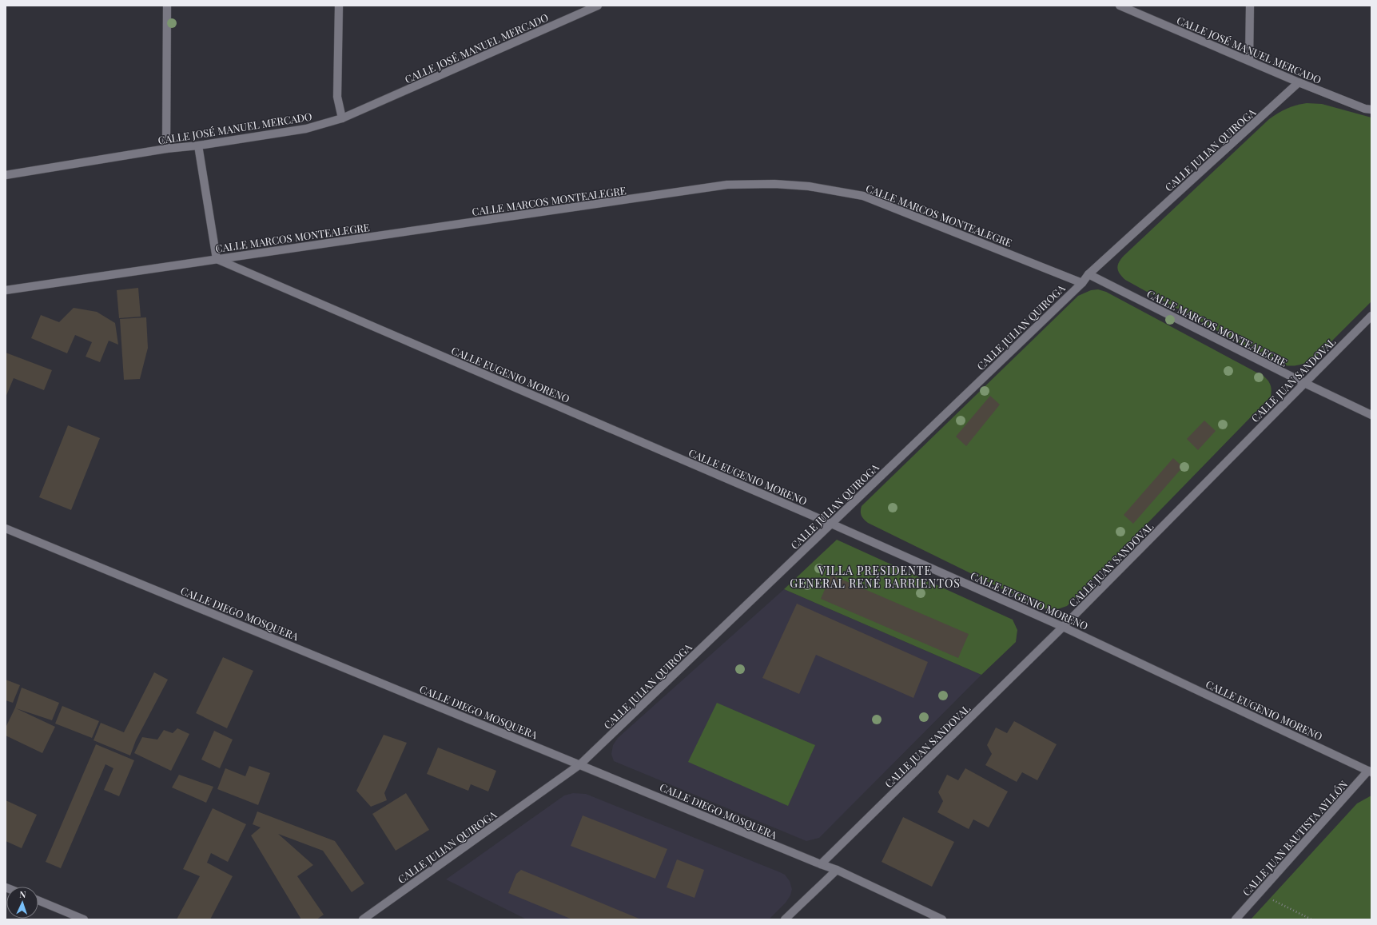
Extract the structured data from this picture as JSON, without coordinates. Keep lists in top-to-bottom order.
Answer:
{
  "streets": {
    "street": [
      "CALLE JOSÉ MANUEL MERCADO",
      "CALLE JULIAN QUIROGA",
      "CALLE MARCOS MONTEALEGRE",
      "CALLE EUGENIO MORENO",
      "CALLE JUAN SANDOVAL",
      "CALLE DIEGO MOSQUERA",
      "CALLE JUAN BAUTISTA AYLLÓN"
    ]
  },
  "crossings": [
    ["CALLE JOSÉ MANUEL MERCADO", "CALLE JULIAN QUIROGA"],
    ["CALLE JULIAN QUIROGA", "CALLE MARCOS MONTEALEGRE"],
    ["CALLE JULIAN QUIROGA", "CALLE EUGENIO MORENO"],
    ["CALLE JULIAN QUIROGA", "CALLE DIEGO MOSQUERA"],
    ["CALLE MARCOS MONTEALEGRE", "CALLE EUGENIO MORENO"],
    ["CALLE MARCOS MONTEALEGRE", "CALLE JUAN SANDOVAL"],
    ["CALLE EUGENIO MORENO", "CALLE JUAN SANDOVAL"],
    ["CALLE EUGENIO MORENO", "CALLE JUAN BAUTISTA AYLLÓN"],
    ["CALLE JUAN SANDOVAL", "CALLE DIEGO MOSQUERA"]
  ],
  "districts": ["VILLA PRESIDENTE GENERAL RENÉ BARRIENTOS"],
  "north": "top"
}
